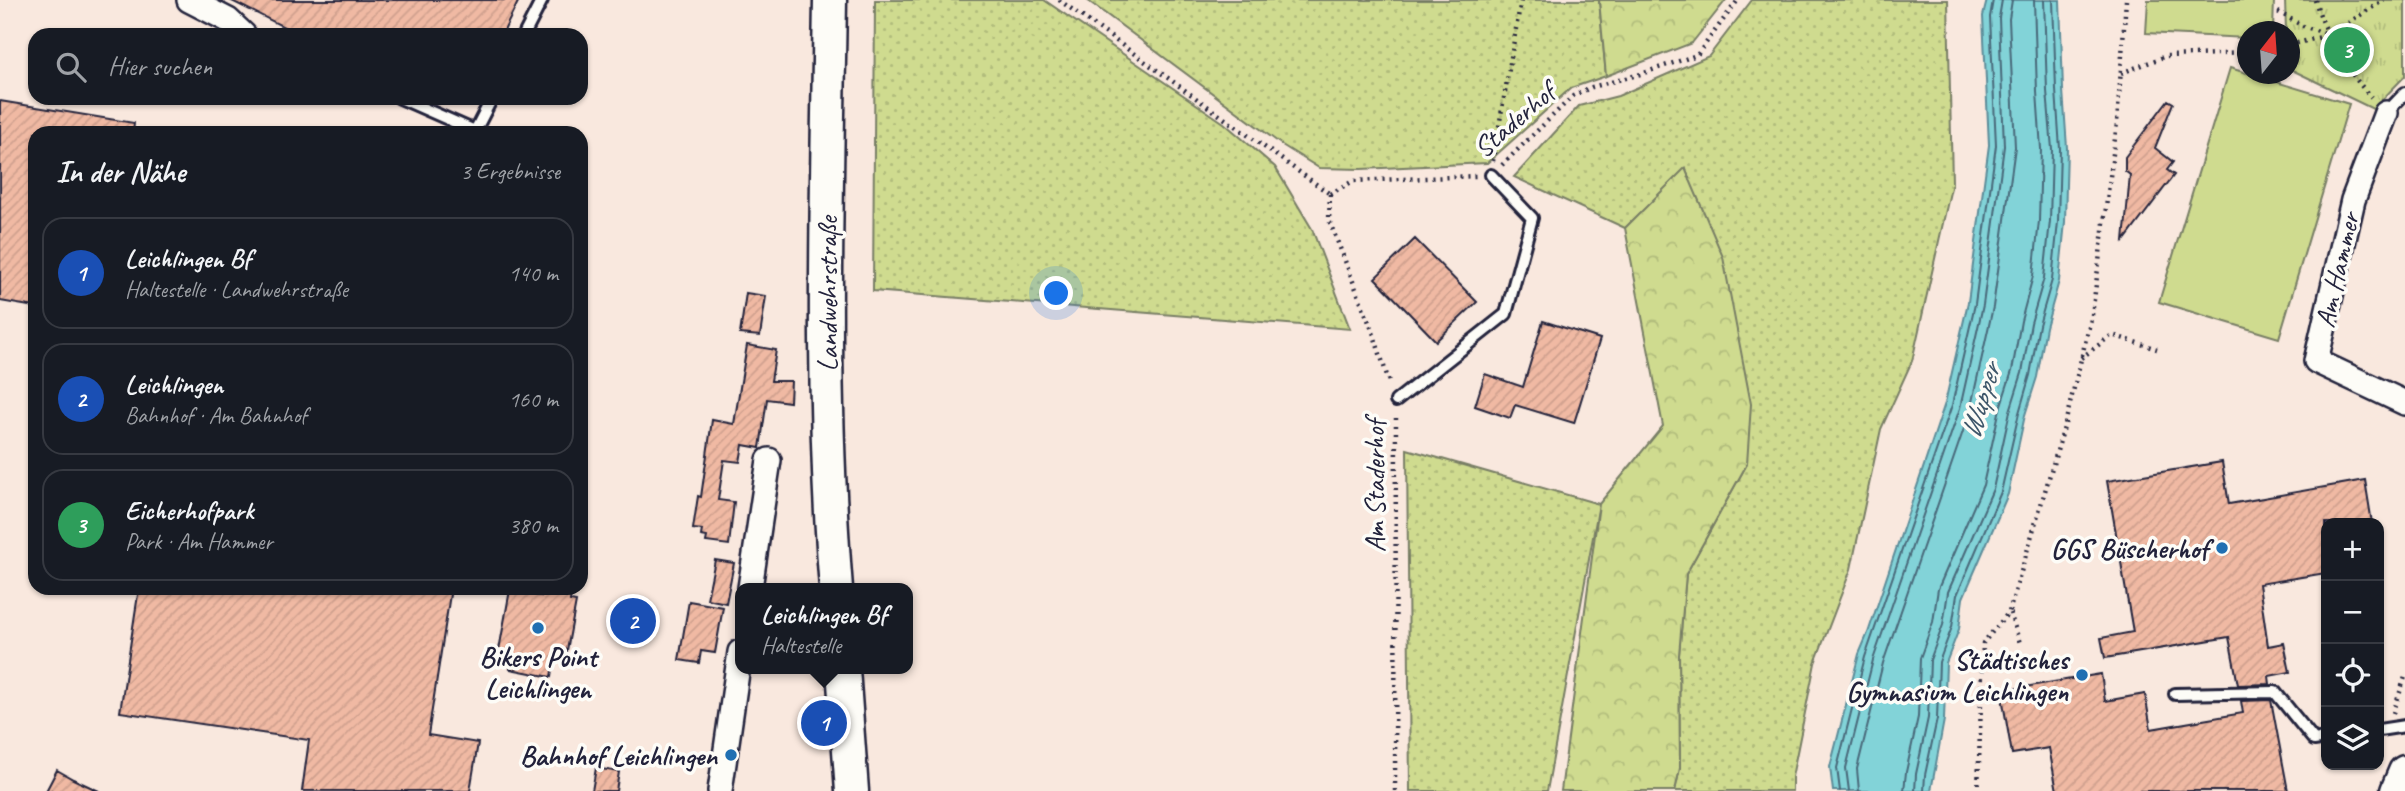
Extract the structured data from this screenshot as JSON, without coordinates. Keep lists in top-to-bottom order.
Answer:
{
  "streets": {
    "main road": ["Landwehrstraße"],
    "street": ["Am Hammer"],
    "path": ["Staderhof", "Am Staderhof"]
  },
  "crossings": [
    ["Staderhof", "Am Staderhof"]
  ],
  "water": ["Wupper"],
  "places": [
    "GGS Büscherhof",
    "Bikers Point Leichlingen",
    "Städtisches Gymnasium Leichlingen",
    "Bahnhof Leichlingen"
  ],
  "north": "top",
  "page": {
    "pins": ["3", "2", "1"],
    "search": "Hier suchen",
    "heading": ["In der Nähe", "3 Ergebnisse"],
    "list": [
      {
        "mark": "1",
        "name": "Leichlingen Bf",
        "note": "Haltestelle · Landwehrstraße",
        "value": "140 m"
      },
      {
        "mark": "2",
        "name": "Leichlingen",
        "note": "Bahnhof · Am Bahnhof",
        "value": "160 m"
      },
      {
        "mark": "3",
        "name": "Eicherhofpark",
        "note": "Park · Am Hammer",
        "value": "380 m"
      }
    ],
    "map_buttons": ["+", "−"],
    "popup": ["Leichlingen Bf", "Haltestelle"]
  }
}
